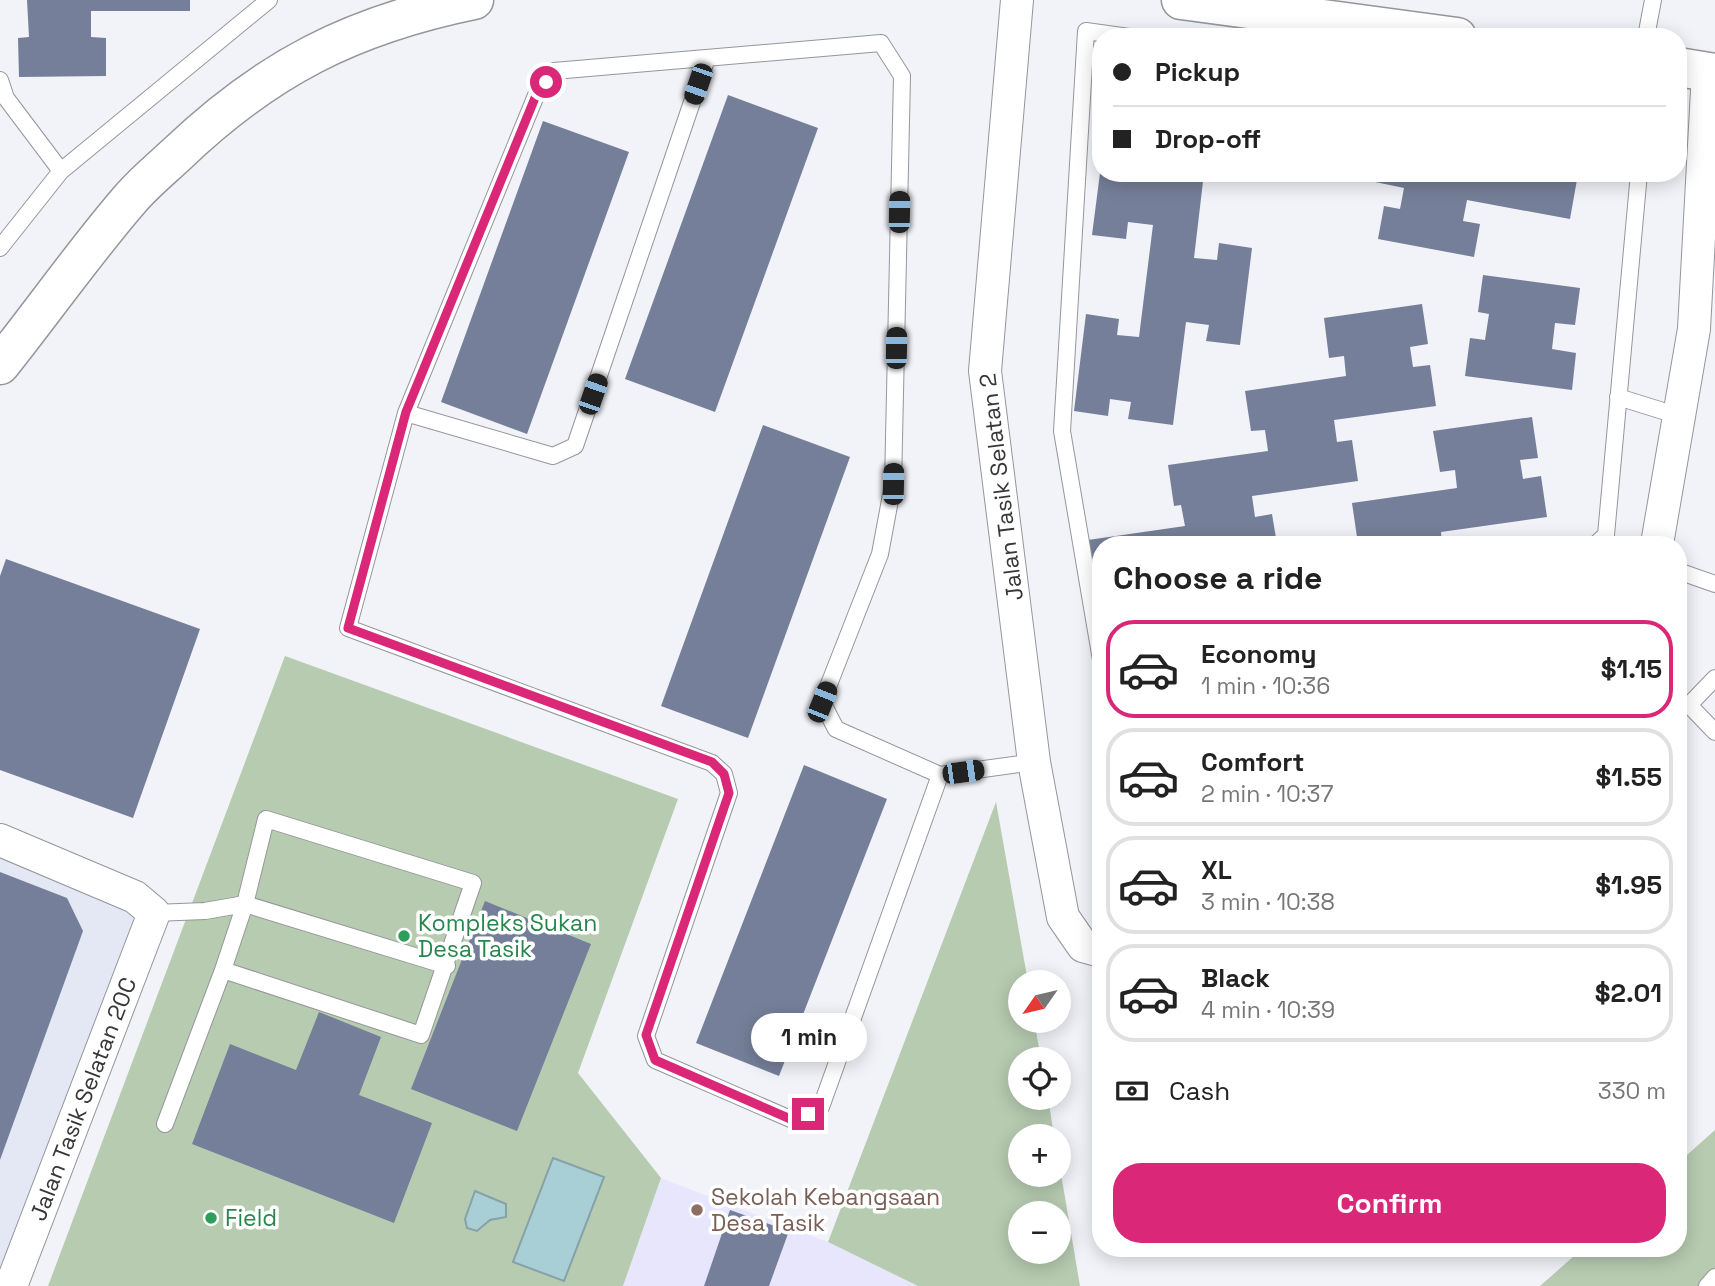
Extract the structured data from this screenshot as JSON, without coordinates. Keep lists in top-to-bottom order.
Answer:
{
  "streets": {
    "street": ["Jalan Tasik Selatan 2", "Jalan Tasik Selatan 20C"]
  },
  "places": ["Kompleks Sukan Desa Tasik", "Sekolah Kebangsaan Desa Tasik", "Field"],
  "north": "bottom left",
  "page": {
    "banner": ["Pickup", "Drop-off"],
    "heading": "Choose a ride",
    "list": [
      {
        "name": "Economy",
        "note": "1 min · 10:36",
        "value": "$1.15"
      },
      {
        "name": "Comfort",
        "note": "2 min · 10:37",
        "value": "$1.55"
      },
      {
        "name": "XL",
        "note": "3 min · 10:38",
        "value": "$1.95"
      },
      {
        "name": "Black",
        "note": "4 min · 10:39",
        "value": "$2.01"
      }
    ],
    "map_buttons": ["+", "−"],
    "bubble": "1 min",
    "pay": ["Cash", "330 m"],
    "buttons": "Confirm"
  }
}
